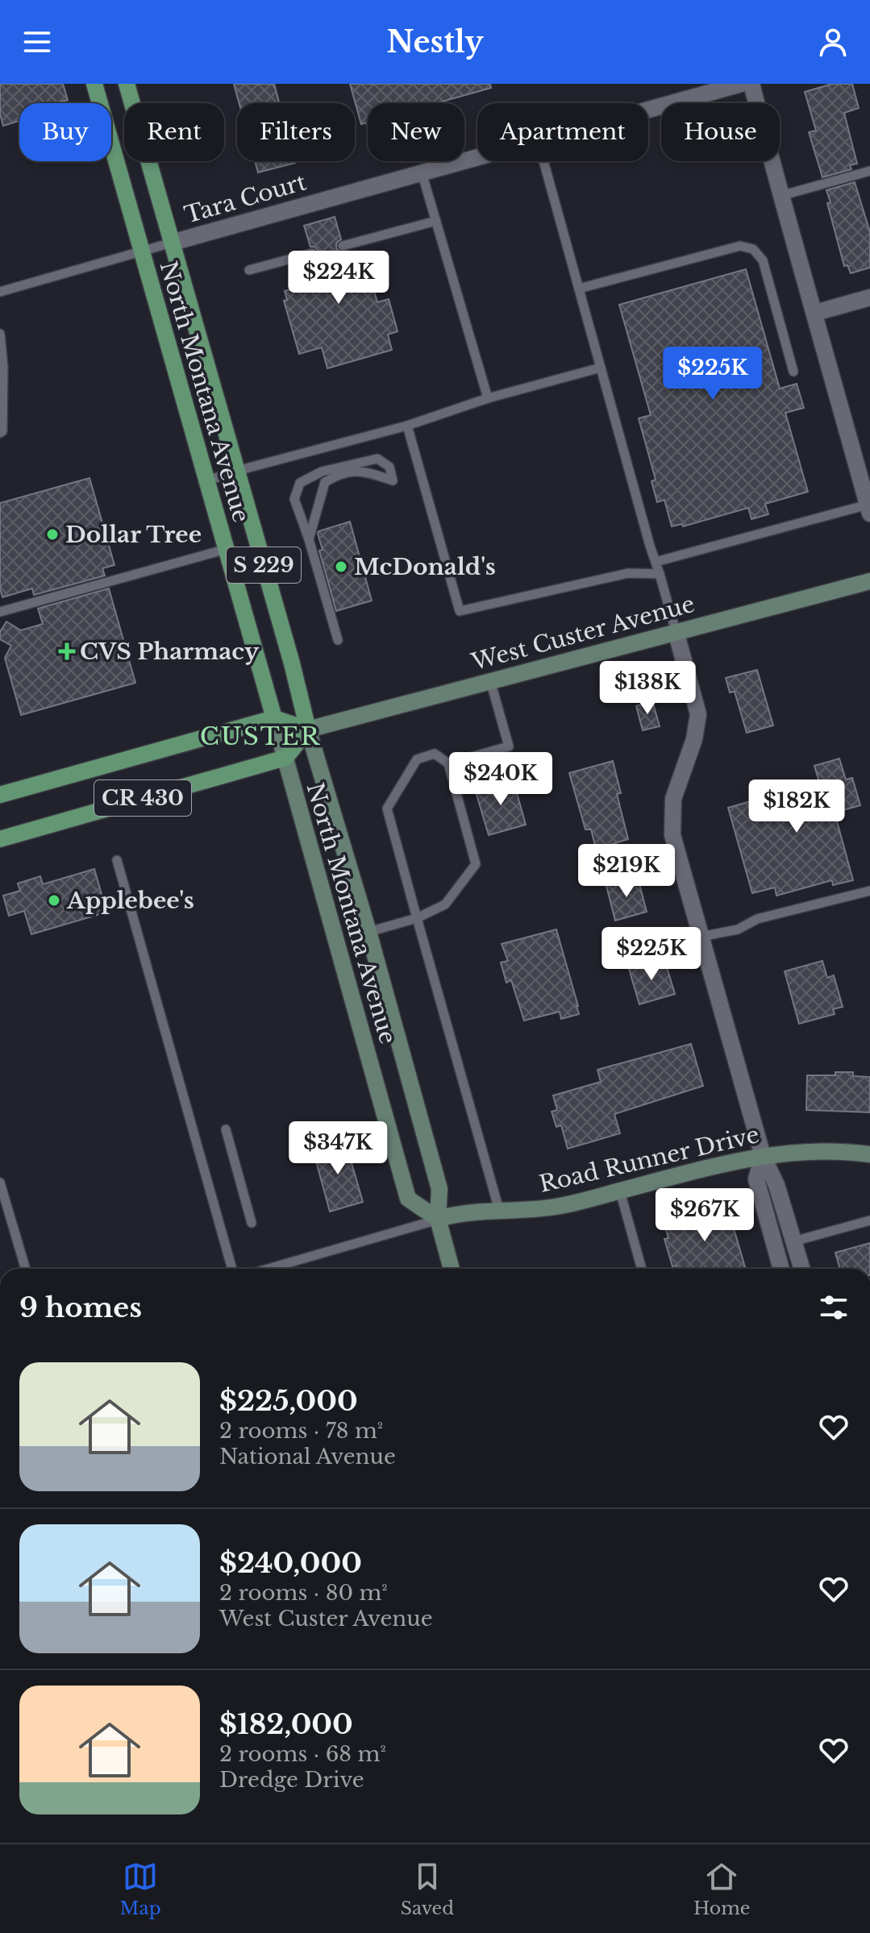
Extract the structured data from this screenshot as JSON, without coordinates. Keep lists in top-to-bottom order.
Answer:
{
  "streets": {
    "main road": [
      "North Montana Avenue",
      "S 229",
      "West Custer Avenue",
      "CR 430",
      "Road Runner Drive"
    ],
    "street": ["Tara Court"]
  },
  "crossings": [
    ["Tara Court", "North Montana Avenue"],
    ["North Montana Avenue", "West Custer Avenue"],
    ["North Montana Avenue", "CR 430"],
    ["North Montana Avenue", "Road Runner Drive"]
  ],
  "districts": ["CUSTER"],
  "places": {
    "other": ["Dollar Tree", "McDonald's", "Applebee's"],
    "health": ["CVS Pharmacy"]
  },
  "page": {
    "header": "Nestly",
    "chip": [
      "Buy",
      "Rent",
      "Filters",
      "New",
      "Apartment",
      "House"
    ],
    "price": [
      "$224K",
      "$225K",
      "$138K",
      "$240K",
      "$182K",
      "$219K",
      "$225K",
      "$347K",
      "$267K"
    ],
    "heading": "9 homes",
    "list": [
      {
        "name": "$225,000",
        "note": "2 rooms · 78 m² · National Avenue"
      },
      {
        "name": "$240,000",
        "note": "2 rooms · 80 m² · West Custer Avenue"
      },
      {
        "name": "$182,000",
        "note": "2 rooms · 68 m² · Dredge Drive"
      }
    ],
    "tabs": ["Map", "Saved", "Home"]
  }
}
